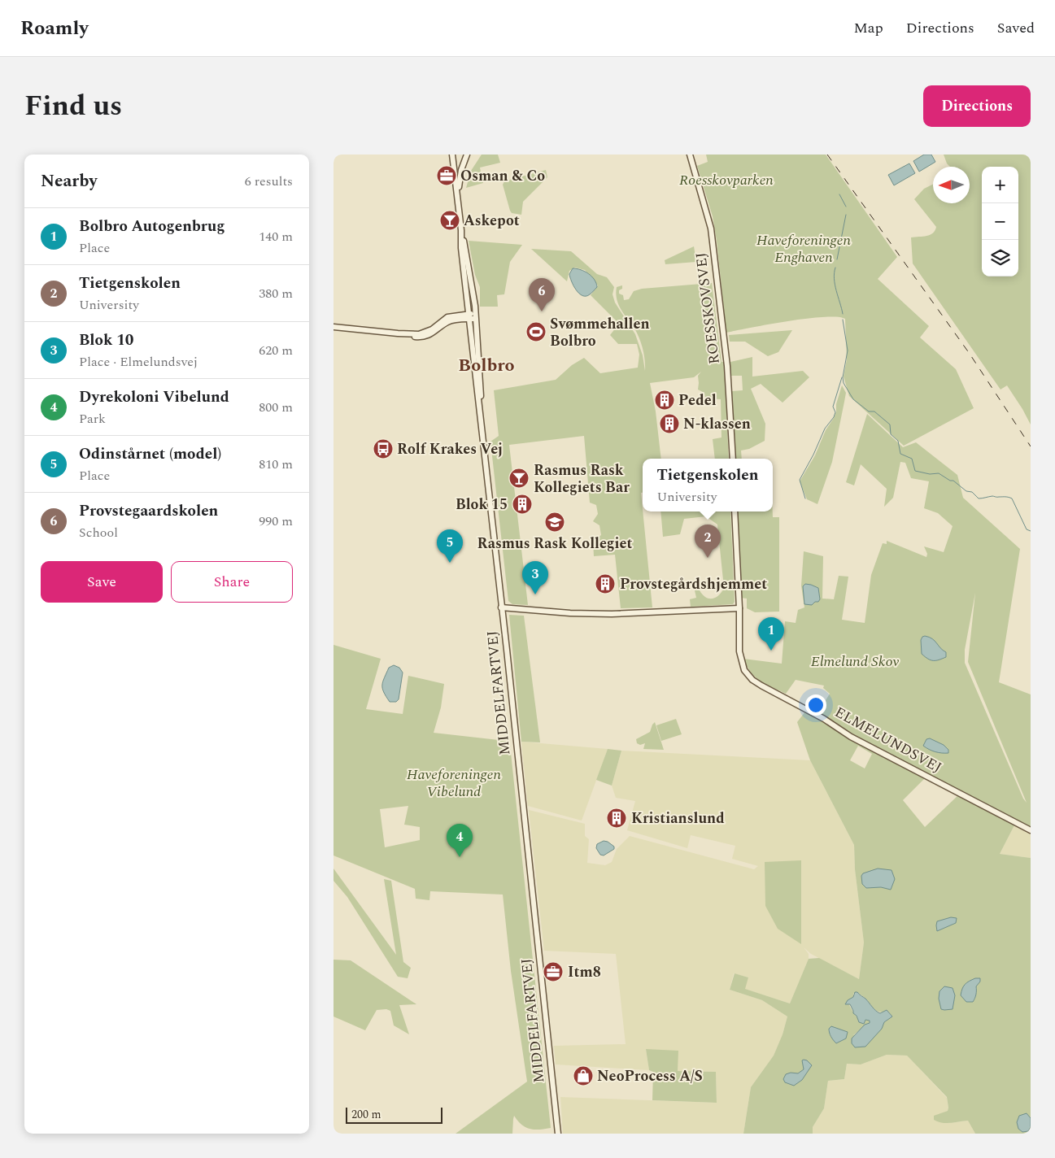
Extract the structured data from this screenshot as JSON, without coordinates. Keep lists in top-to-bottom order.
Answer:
{
  "streets": {
    "main road": ["ROESSKOVSVEJ", "MIDDELFARTVEJ", "ELMELUNDSVEJ"]
  },
  "districts": ["Bolbro"],
  "parks": [
    "Roesskovparken",
    "Haveforeningen Enghaven",
    "Elmelund Skov",
    "Haveforeningen Vibelund"
  ],
  "places": {
    "office": ["Osman & Co", "Itm8"],
    "bar": ["Askepot", "Rasmus Rask Kollegiets Bar"],
    "sports": ["Svømmehallen Bolbro"],
    "building": [
      "Pedel",
      "N-klassen",
      "Blok 15",
      "Provstegårdshjemmet",
      "Kristianslund"
    ],
    "bus stop": ["Rolf Krakes Vej"],
    "school or university": ["Rasmus Rask Kollegiet"],
    "shop": ["NeoProcess A/S"]
  },
  "scale_bar": "200 m",
  "north": "left",
  "page": {
    "header": "Roamly",
    "nav": ["Map", "Directions", "Saved"],
    "title": "Find us",
    "buttons": [
      "Directions",
      ["Save", "Share"]
    ],
    "heading": ["Nearby", "6 results"],
    "map_buttons": ["+", "−"],
    "list": [
      {
        "mark": "1",
        "name": "Bolbro Autogenbrug",
        "note": "Place",
        "value": "140 m"
      },
      {
        "mark": "2",
        "name": "Tietgenskolen",
        "note": "University",
        "value": "380 m"
      },
      {
        "mark": "3",
        "name": "Blok 10",
        "note": "Place · Elmelundsvej",
        "value": "620 m"
      },
      {
        "mark": "4",
        "name": "Dyrekoloni Vibelund",
        "note": "Park",
        "value": "800 m"
      },
      {
        "mark": "5",
        "name": "Odinstårnet (model)",
        "note": "Place",
        "value": "810 m"
      },
      {
        "mark": "6",
        "name": "Provstegaardskolen",
        "note": "School",
        "value": "990 m"
      }
    ],
    "pins": [
      "6",
      "2",
      "5",
      "3",
      "1",
      "4"
    ],
    "popup": ["Tietgenskolen", "University"],
    "scale": "200 m"
  }
}
